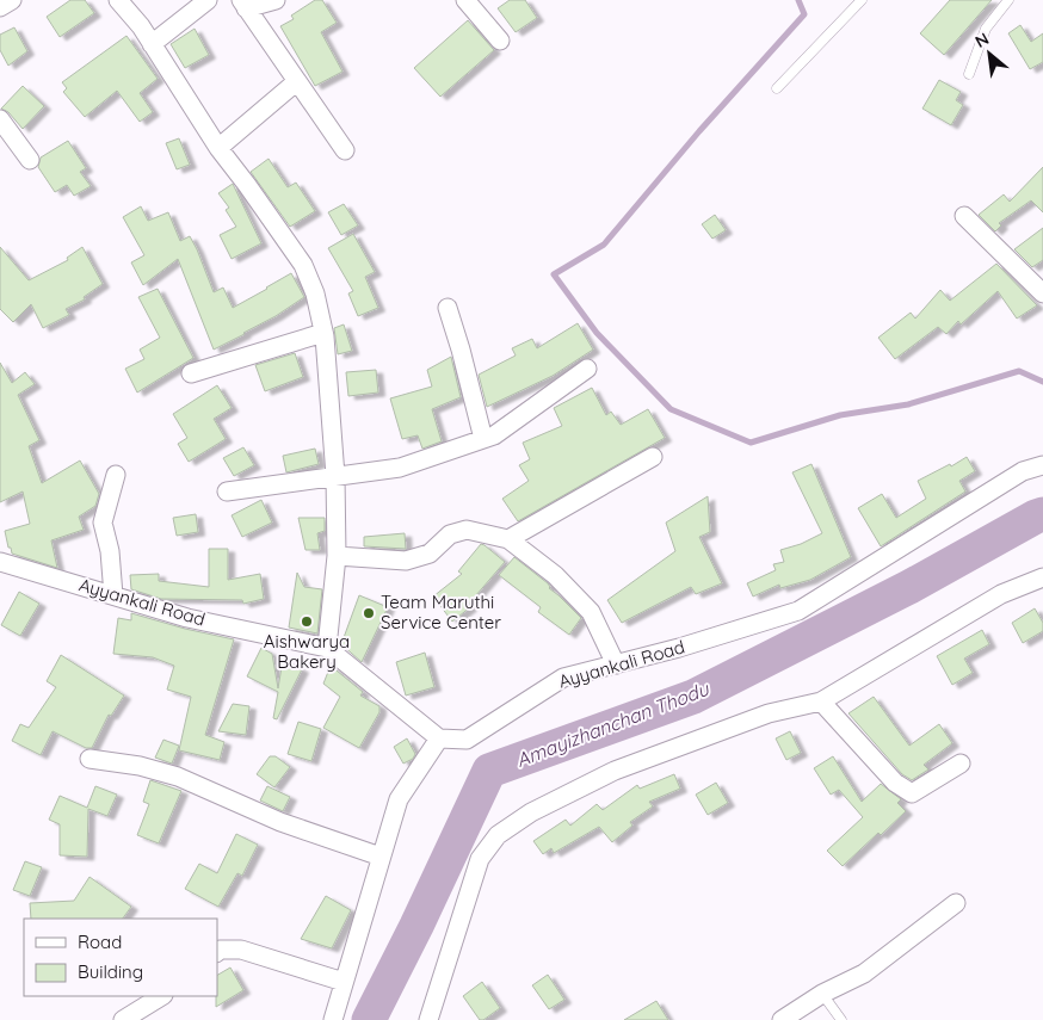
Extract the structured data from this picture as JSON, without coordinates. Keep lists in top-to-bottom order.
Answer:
{
  "streets": {
    "street": ["Ayyankali Road"]
  },
  "water": ["Amayizhanchan Thodu"],
  "places": ["Team Maruthi Service Center", "Aishwarya Bakery"],
  "legend": ["Road", "Building"],
  "north": "top left"
}
